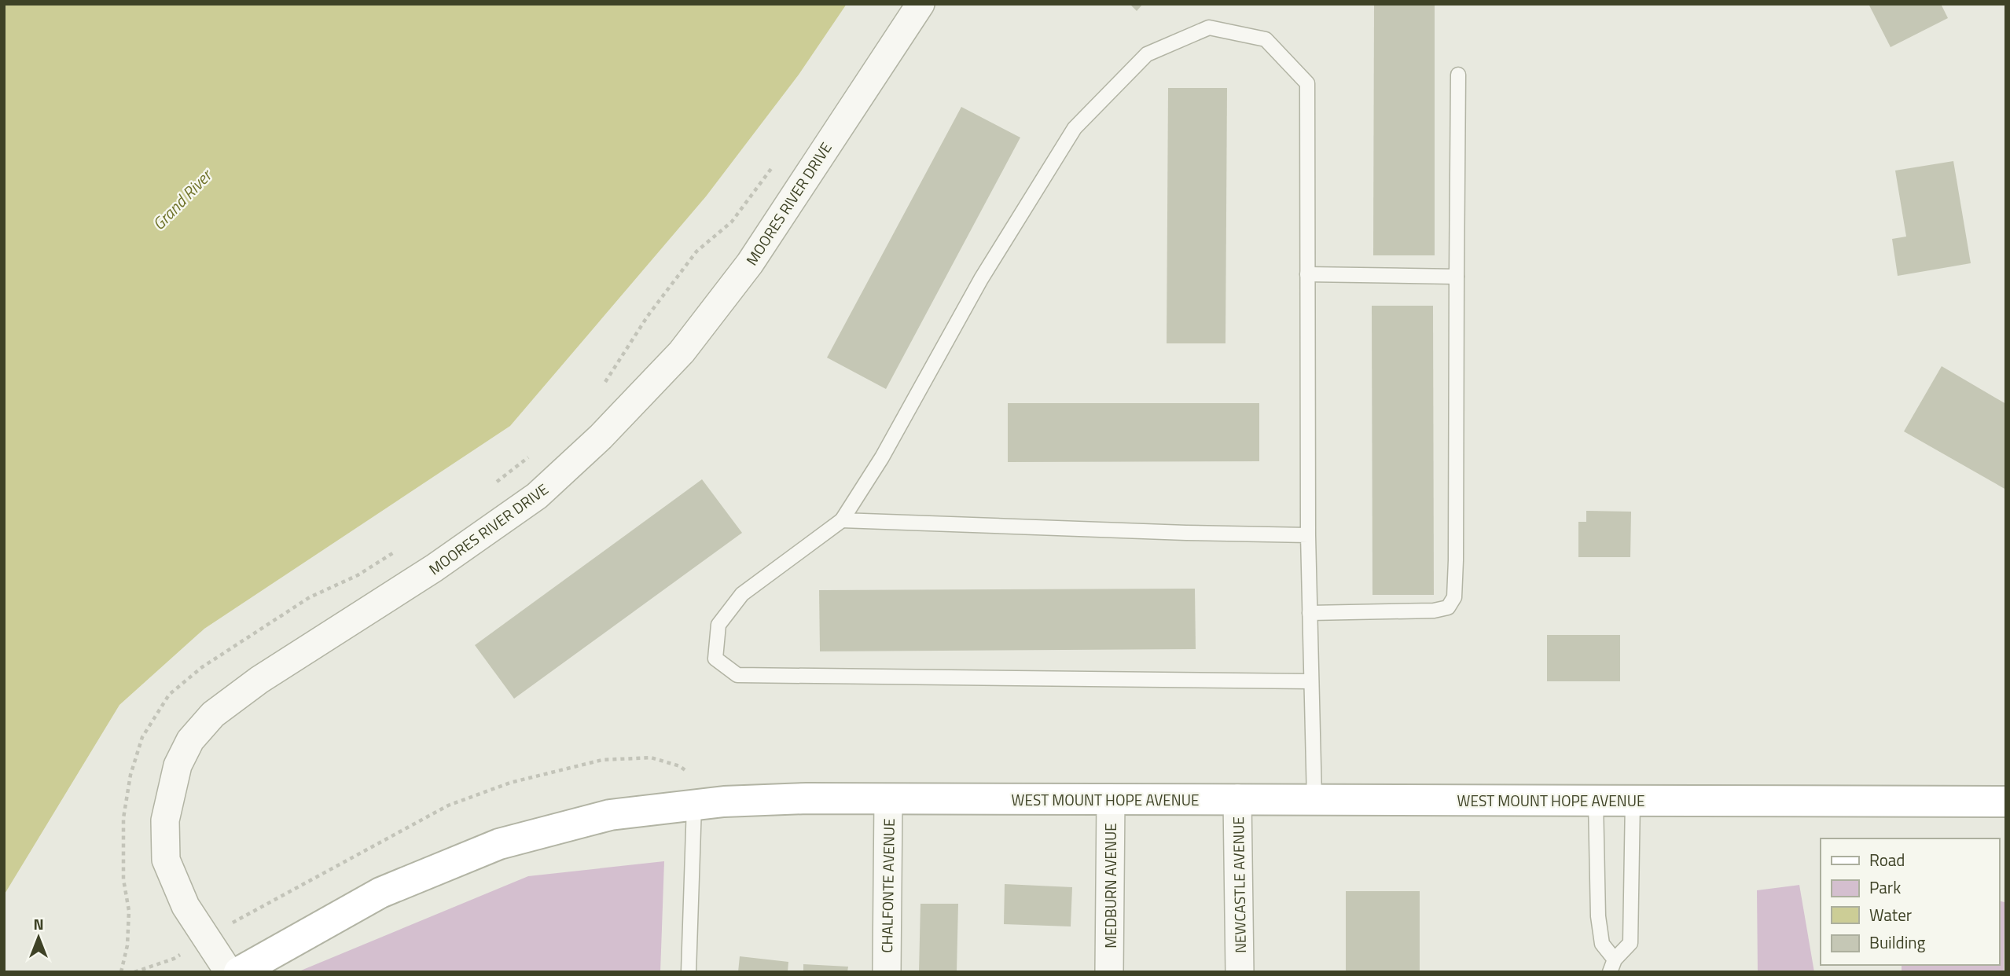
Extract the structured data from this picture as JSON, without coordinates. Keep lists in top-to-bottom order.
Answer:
{
  "streets": {
    "street": [
      "MOORES RIVER DRIVE",
      "WEST MOUNT HOPE AVENUE",
      "NEWCASTLE AVENUE",
      "CHALFONTE AVENUE",
      "MEDBURN AVENUE"
    ]
  },
  "crossings": [
    ["WEST MOUNT HOPE AVENUE", "NEWCASTLE AVENUE"],
    ["WEST MOUNT HOPE AVENUE", "CHALFONTE AVENUE"],
    ["WEST MOUNT HOPE AVENUE", "MEDBURN AVENUE"]
  ],
  "water": ["Grand River"],
  "legend": [
    "Road",
    "Park",
    "Water",
    "Building"
  ],
  "north": "top"
}
